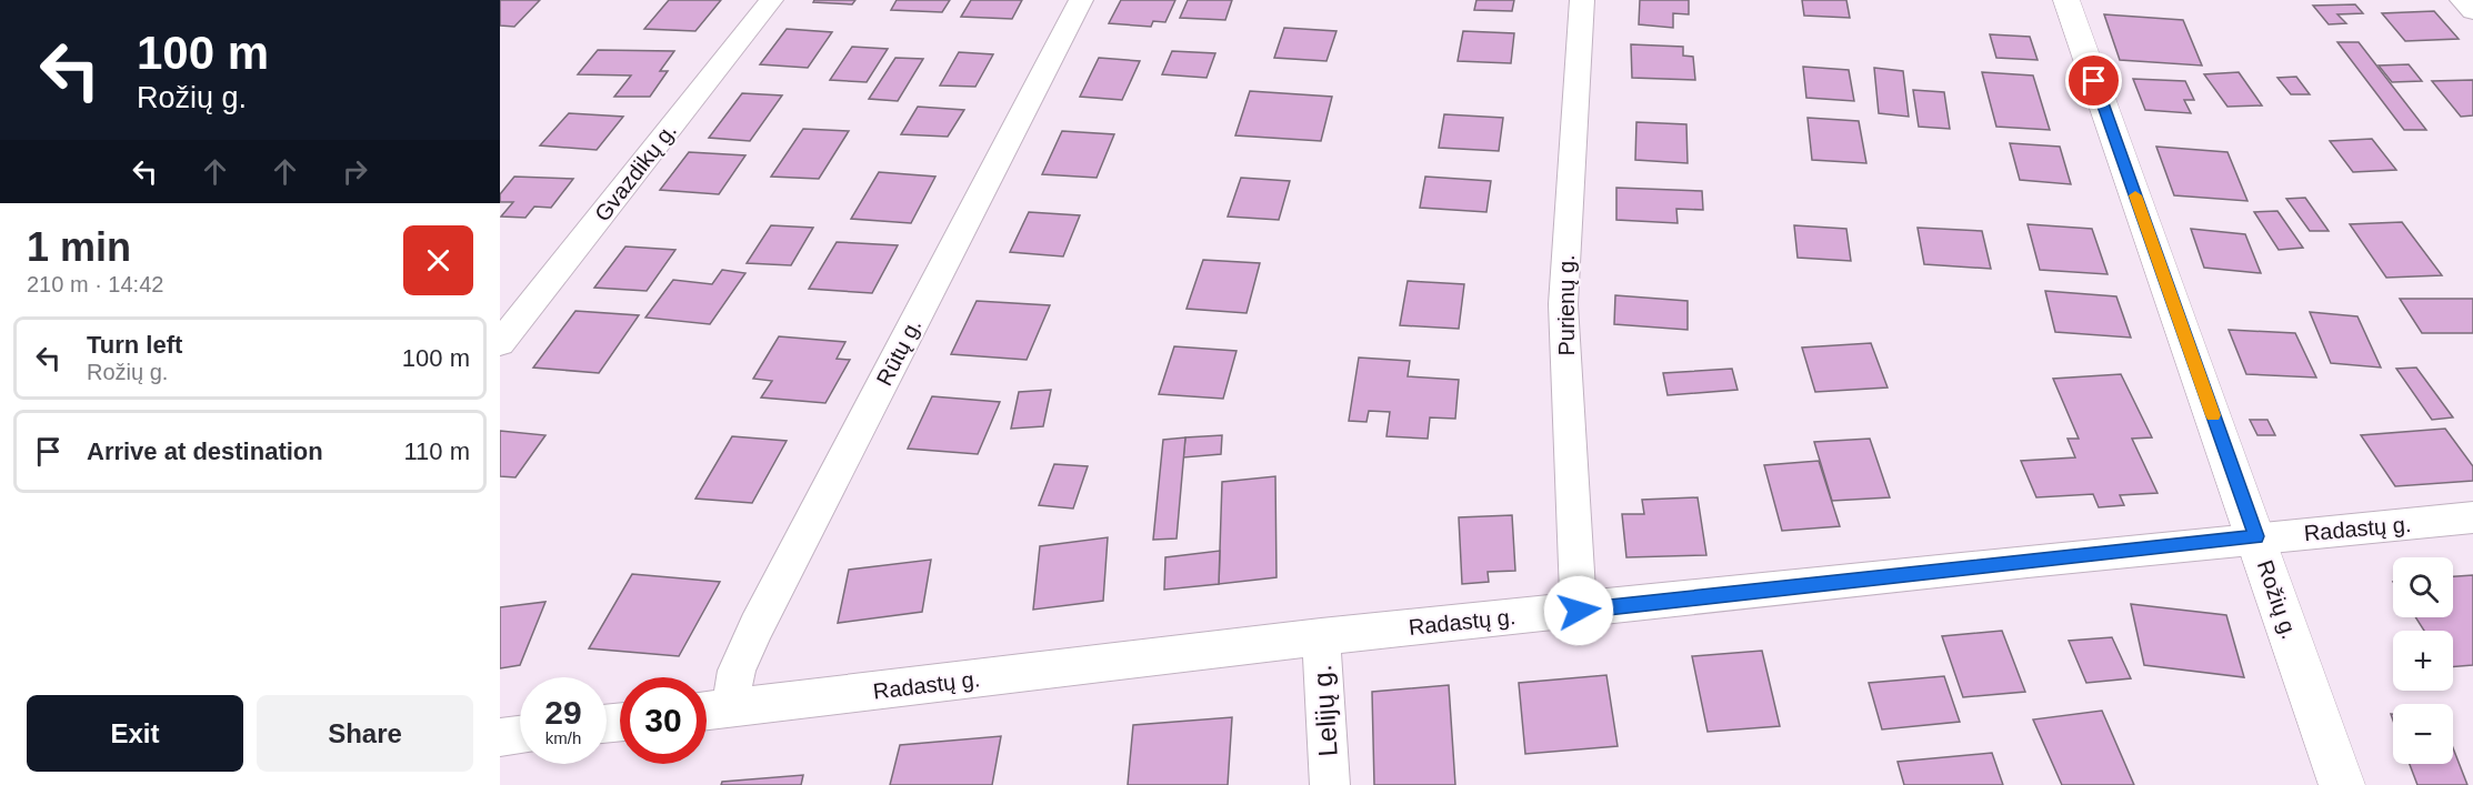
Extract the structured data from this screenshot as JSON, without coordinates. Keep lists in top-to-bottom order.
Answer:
{
  "streets": {
    "street": [
      "Gvazdikų g.",
      "Purienų g.",
      "Rūtų g.",
      "Radastų g.",
      "Rožių g.",
      "Lelijų g."
    ]
  },
  "crossings": [
    ["Purienų g.", "Radastų g."],
    ["Rūtų g.", "Radastų g."],
    ["Radastų g.", "Rožių g."],
    ["Radastų g.", "Lelijų g."]
  ],
  "page": {
    "turn": ["100 m", "Rožių g."],
    "heading": ["1 min", "210 m · 14:42"],
    "list": [
      {
        "name": "Turn left",
        "note": "Rožių g.",
        "value": "100 m"
      },
      {
        "name": "Arrive at destination",
        "value": "110 m"
      }
    ],
    "map_buttons": ["+", "−"],
    "speed": "29 km/h",
    "limit": "30",
    "buttons": ["Exit", "Share"]
  }
}
